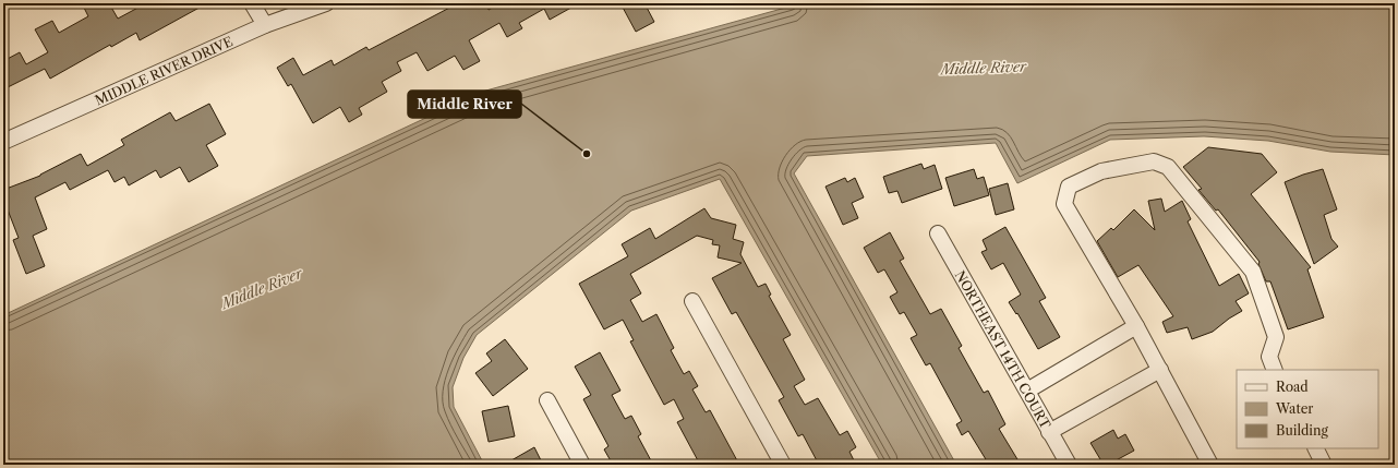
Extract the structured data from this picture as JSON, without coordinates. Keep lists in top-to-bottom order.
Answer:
{
  "streets": {
    "street": ["MIDDLE RIVER DRIVE", "NORTHEAST 14TH COURT"]
  },
  "water": ["Middle River"],
  "places": ["Middle River"],
  "legend": ["Road", "Water", "Building"]
}
